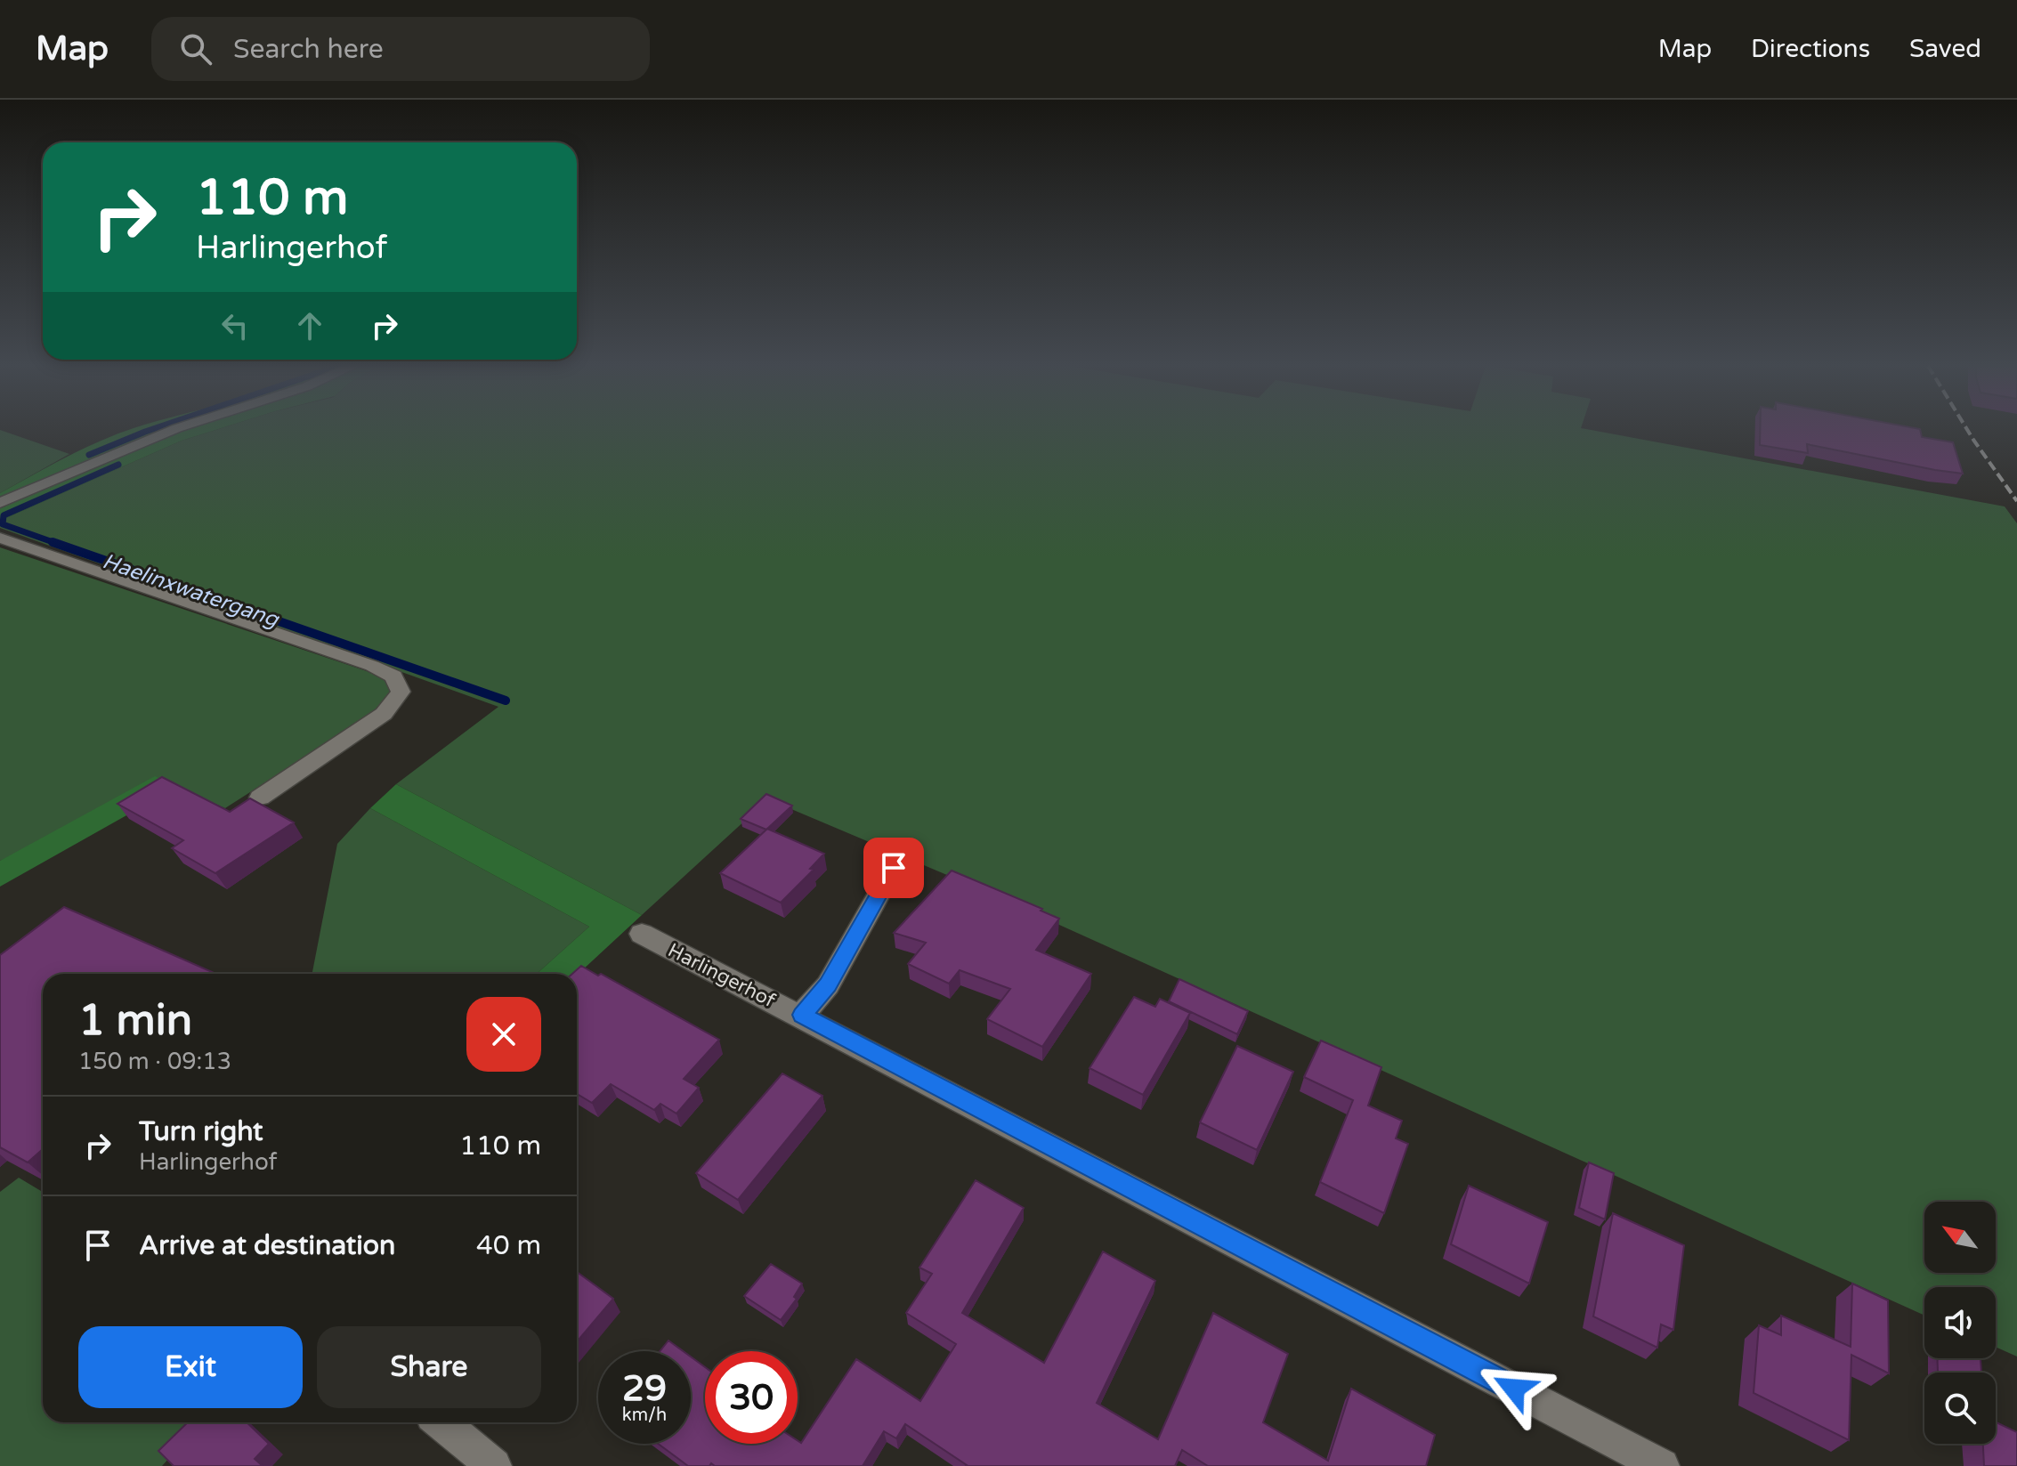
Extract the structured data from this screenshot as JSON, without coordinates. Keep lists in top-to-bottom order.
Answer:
{
  "streets": {
    "street": ["Harlingerhof"]
  },
  "water": ["Haelinxwatergang"],
  "north": "top left",
  "page": {
    "header": "Map",
    "search": "Search here",
    "nav": ["Map", "Directions", "Saved"],
    "turn": ["110 m", "Harlingerhof"],
    "heading": ["1 min", "150 m · 09:13"],
    "list": [
      {
        "name": "Turn right",
        "note": "Harlingerhof",
        "value": "110 m"
      },
      {
        "name": "Arrive at destination",
        "value": "40 m"
      }
    ],
    "buttons": ["Exit", "Share"],
    "speed": "29 km/h",
    "limit": "30"
  }
}
